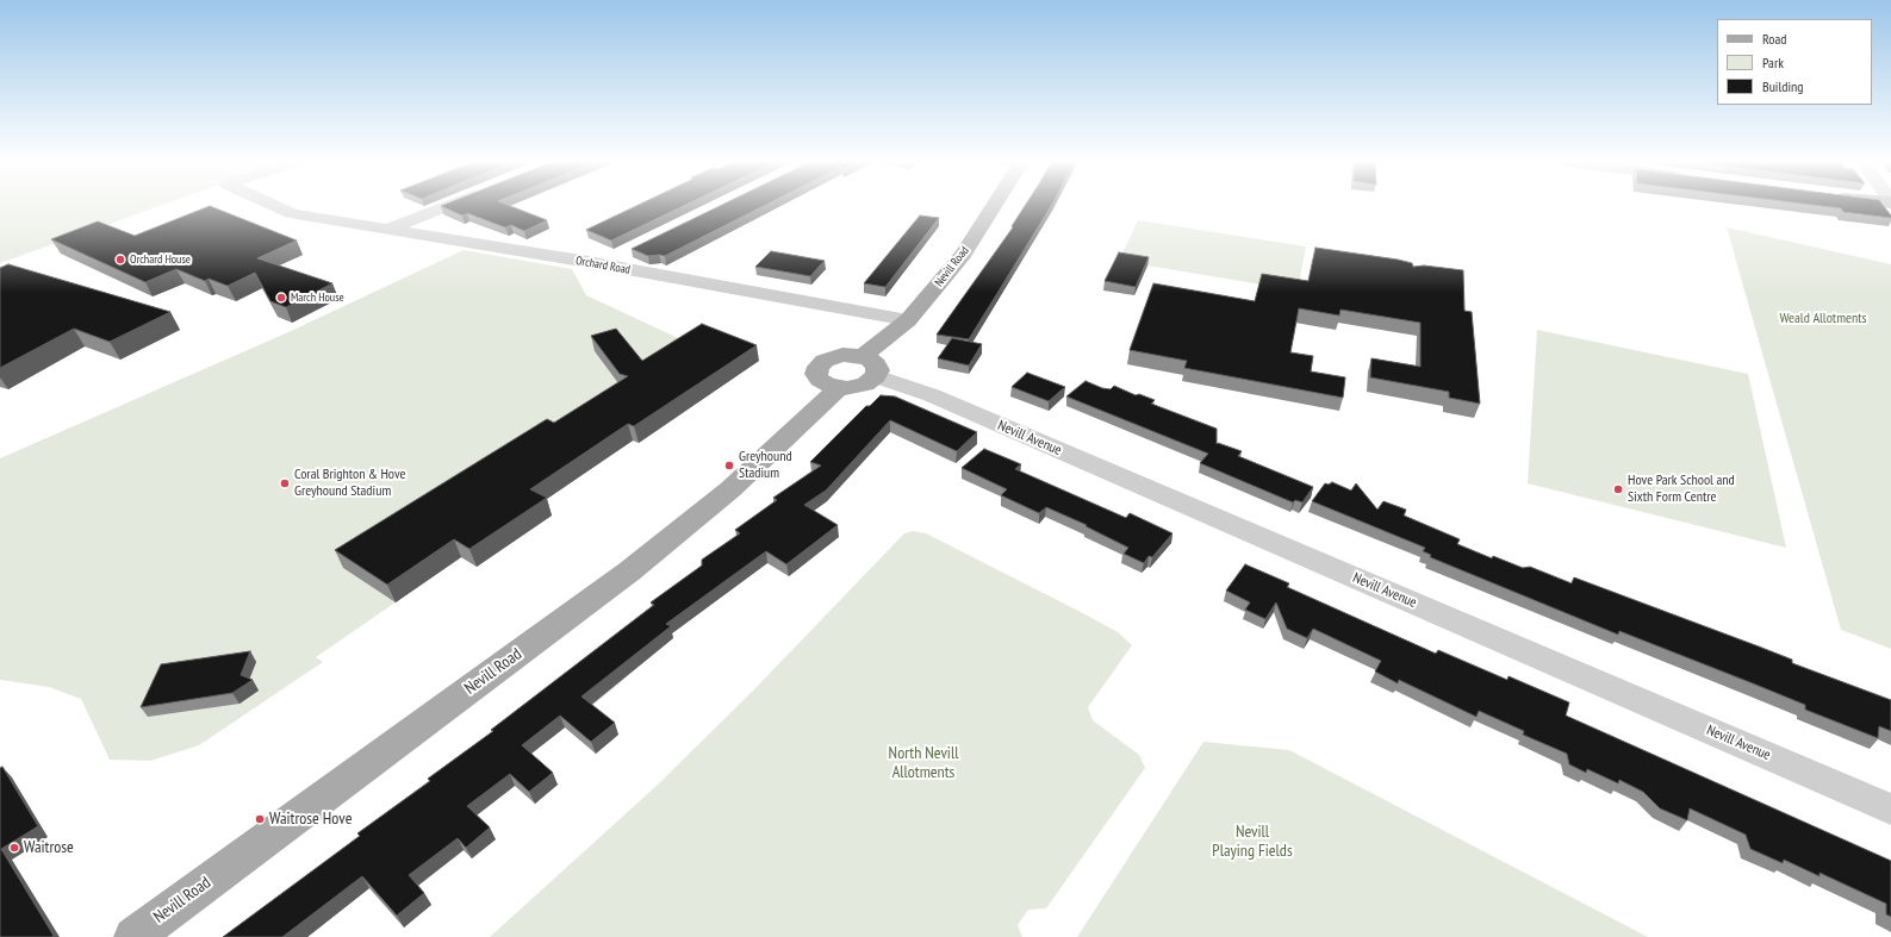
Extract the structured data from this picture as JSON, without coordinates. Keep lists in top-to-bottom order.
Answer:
{
  "streets": {
    "main road": ["Nevill Road"],
    "street": ["Orchard Road", "Nevill Avenue"]
  },
  "crossings": [
    ["Orchard Road", "Nevill Road"],
    ["Nevill Road", "Nevill Avenue"]
  ],
  "parks": ["Weald Allotments", "North Nevill Allotments", "Nevill Playing Fields"],
  "places": [
    "Orchard House",
    "March House",
    "Greyhound Stadium",
    "Coral Brighton & Hove Greyhound Stadium",
    "Hove Park School and Sixth Form Centre",
    "Waitrose Hove",
    "Waitrose"
  ],
  "legend": ["Road", "Park", "Building"]
}
